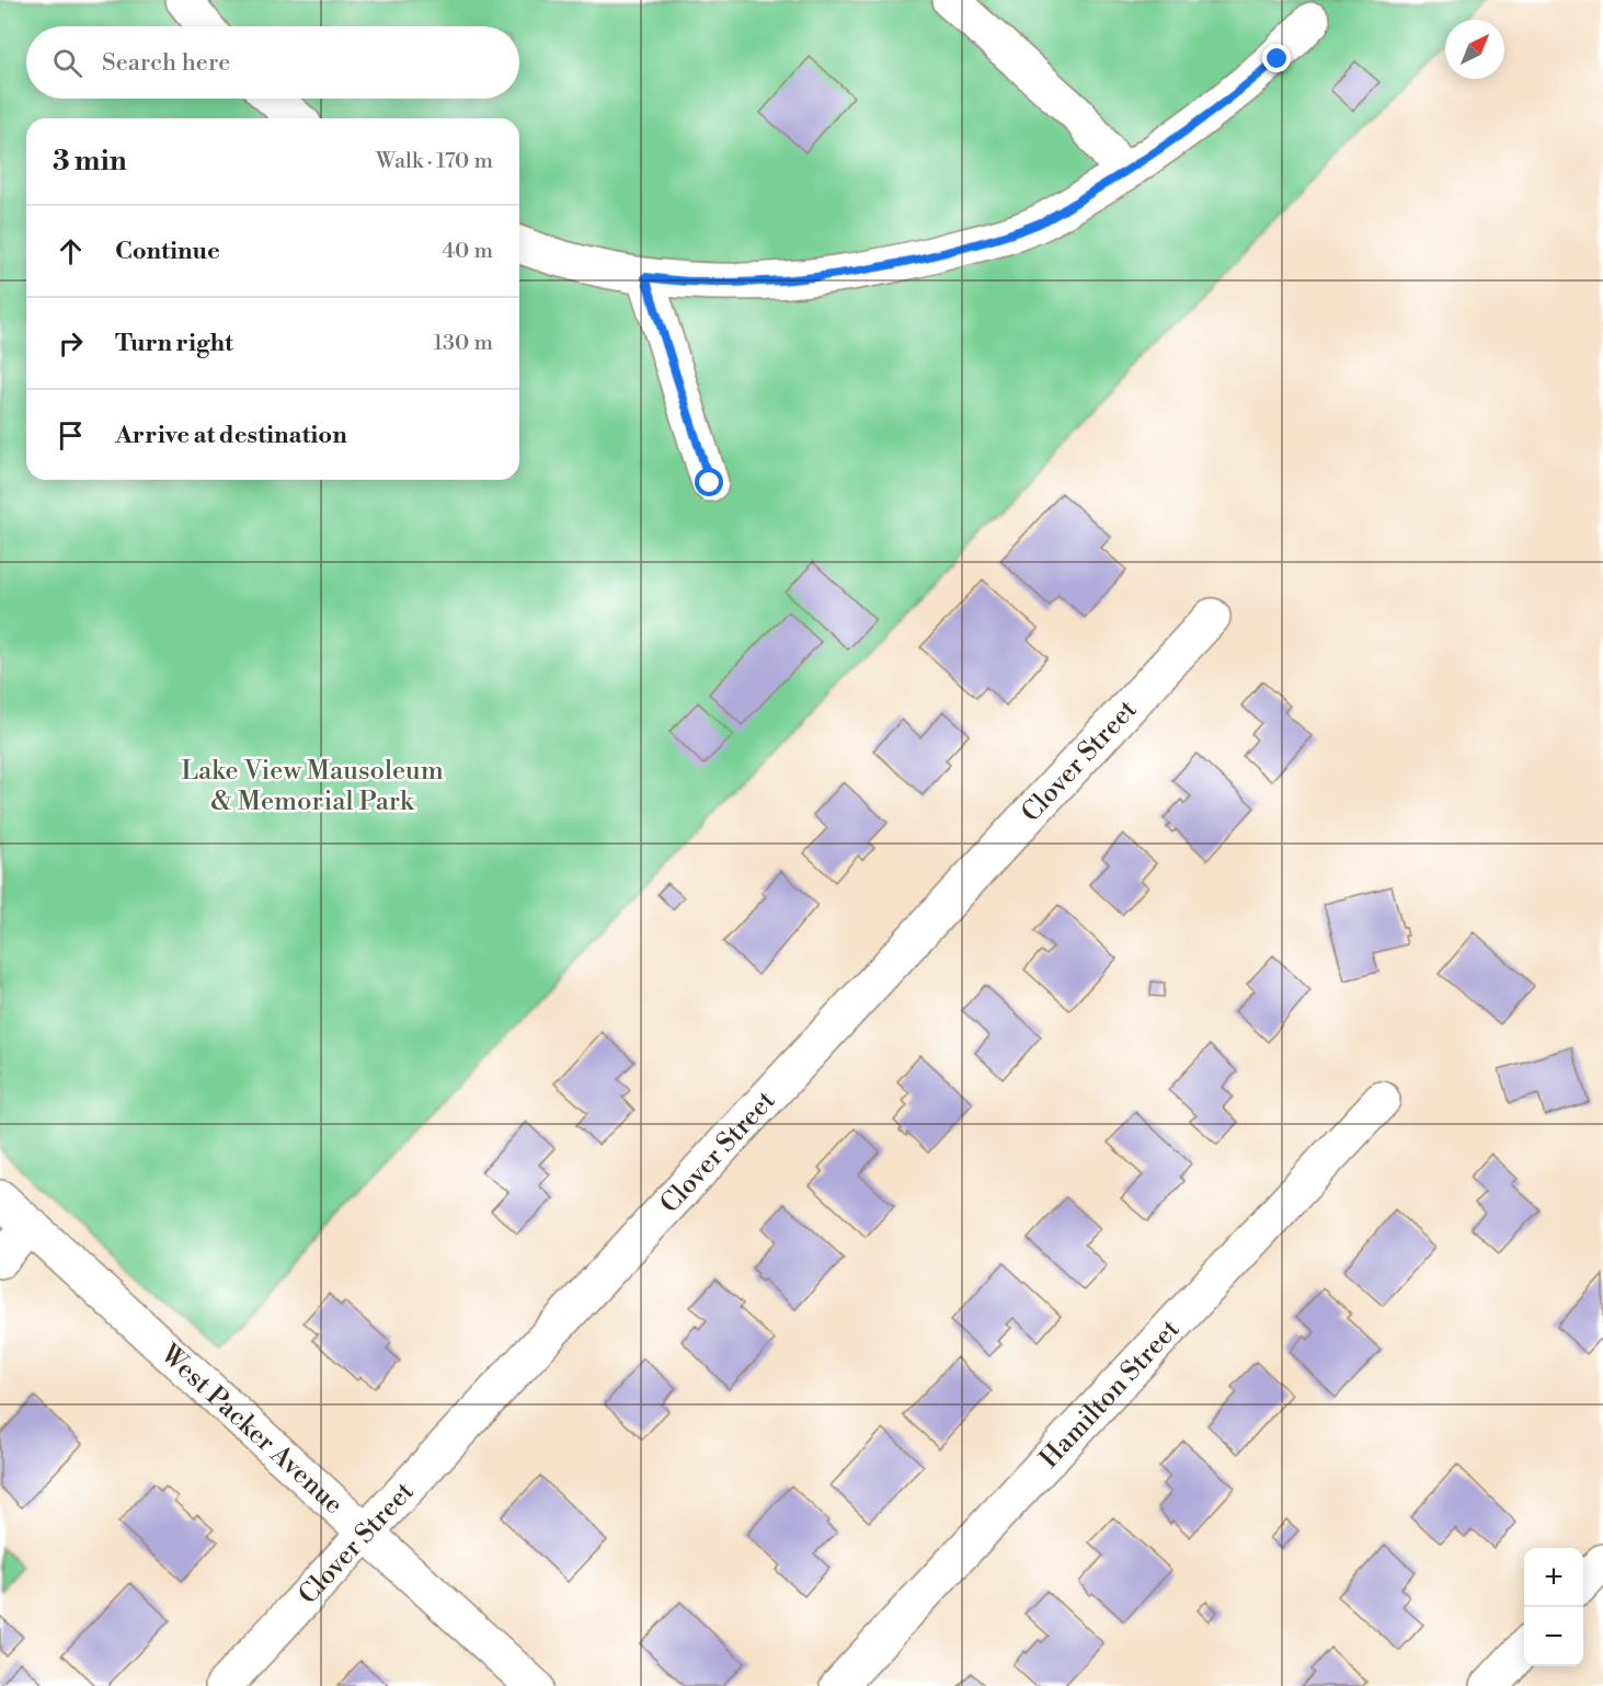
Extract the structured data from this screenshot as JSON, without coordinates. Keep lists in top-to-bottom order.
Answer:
{
  "streets": {
    "street": ["Clover Street", "Hamilton Street", "West Packer Avenue"]
  },
  "crossings": [
    ["Clover Street", "West Packer Avenue"]
  ],
  "parks": ["Lake View Mausoleum & Memorial Park"],
  "north": "top right",
  "page": {
    "search": "Search here",
    "heading": ["3 min", "Walk · 170 m"],
    "list": [
      ["Continue", "40 m"],
      ["Turn right", "130 m"],
      "Arrive at destination"
    ],
    "map_buttons": ["+", "−"]
  }
}
